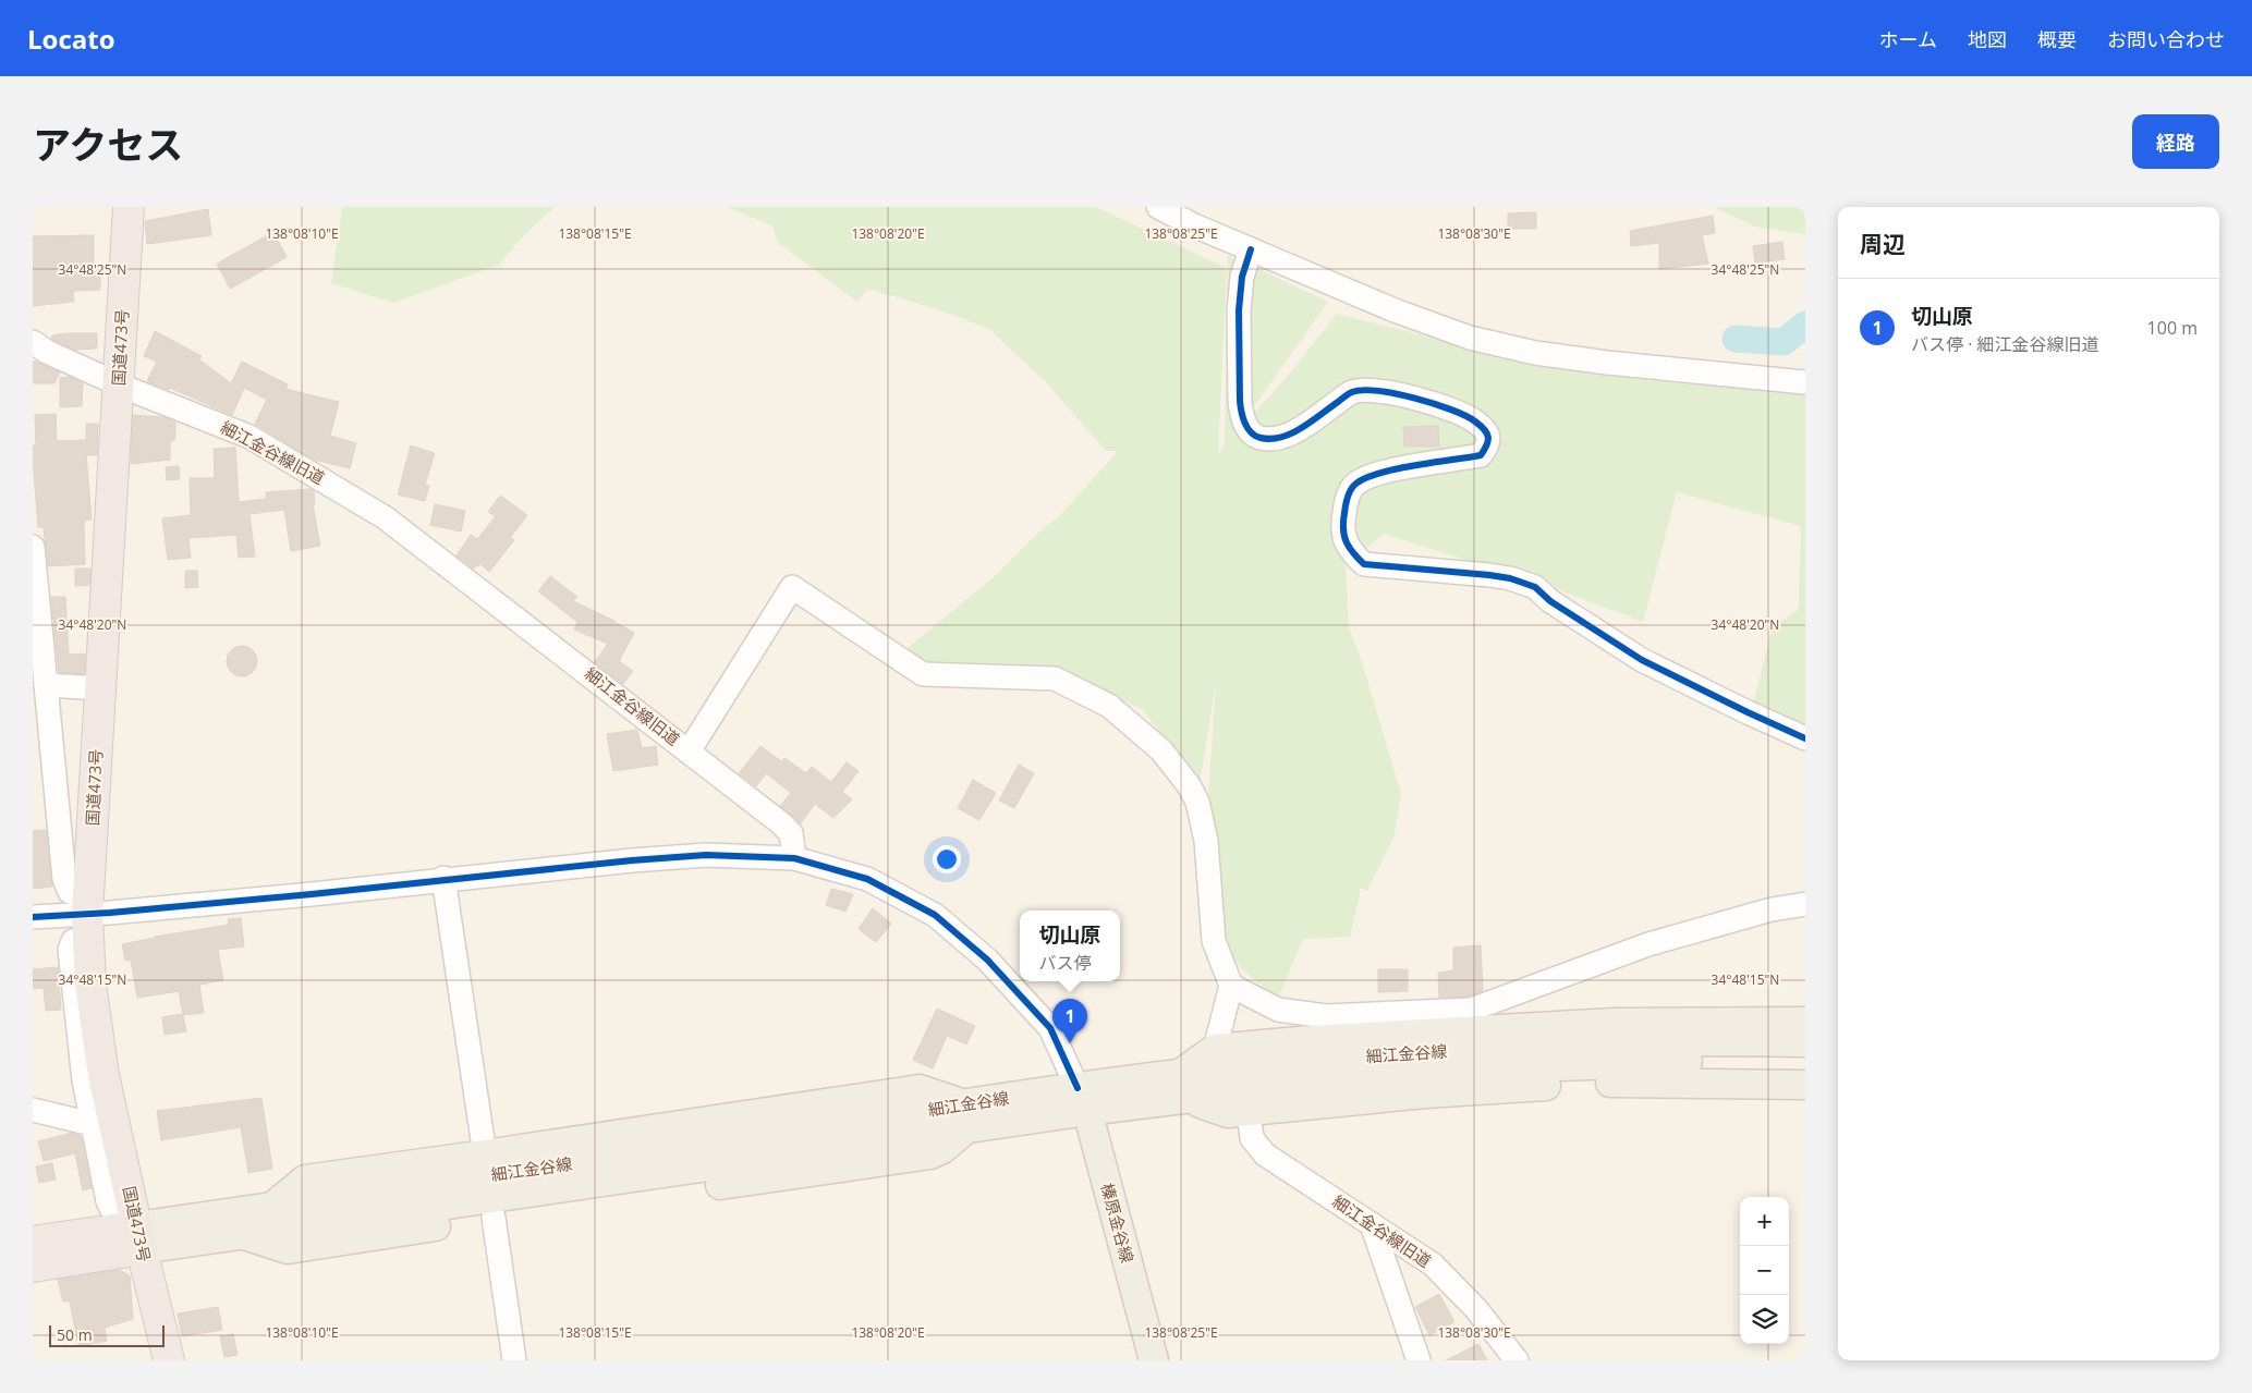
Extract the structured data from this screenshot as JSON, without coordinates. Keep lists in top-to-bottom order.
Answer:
{
  "streets": {
    "highway": ["国道473号"],
    "main road": ["細江金谷線", "榛原金谷線"],
    "street": ["細江金谷線旧道"]
  },
  "crossings": [
    ["国道473号", "細江金谷線旧道"],
    ["国道473号", "細江金谷線"],
    ["細江金谷線", "榛原金谷線"]
  ],
  "scale_bar": "50 m",
  "page": {
    "header": "Locato",
    "nav": [
      "ホーム",
      "地図",
      "概要",
      "お問い合わせ"
    ],
    "title": "アクセス",
    "buttons": "経路",
    "heading": "周辺",
    "list": [
      {
        "mark": "1",
        "name": "切山原",
        "note": "バス停 · 細江金谷線旧道",
        "value": "100 m"
      }
    ],
    "popup": ["切山原", "バス停"],
    "pins": "1",
    "map_buttons": ["+", "−"],
    "scale": "50 m"
  },
  "coordinates": [
    "138°08'10\"E",
    "138°08'15\"E",
    "138°08'20\"E",
    "138°08'25\"E",
    "138°08'30\"E",
    "34°48'25\"N",
    "34°48'20\"N",
    "34°48'15\"N"
  ]
}
